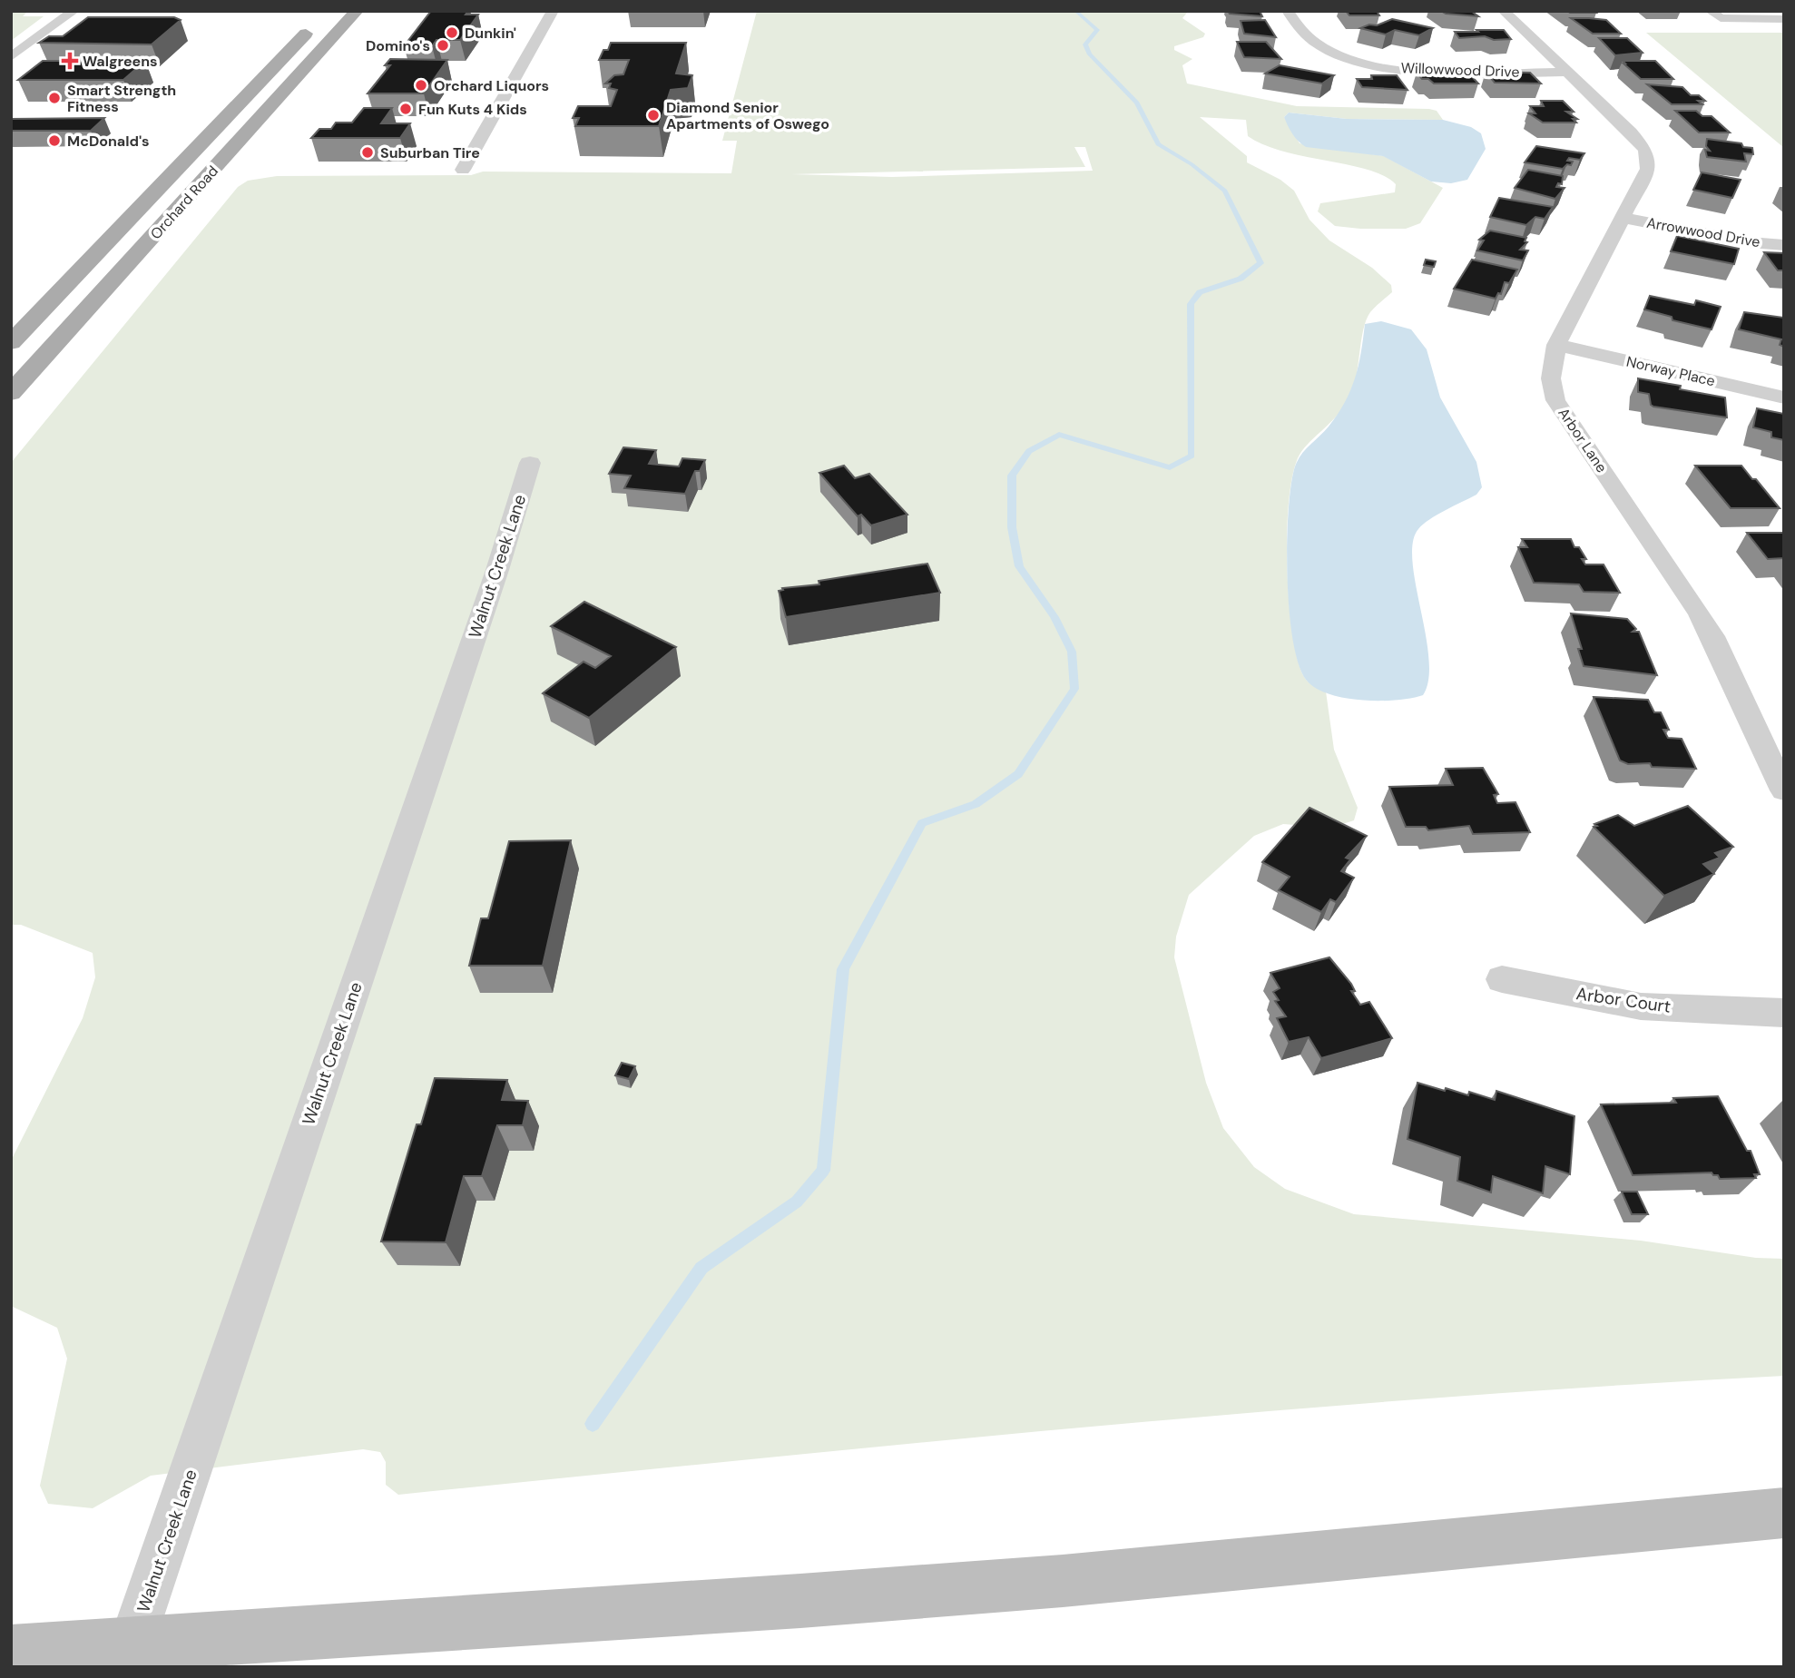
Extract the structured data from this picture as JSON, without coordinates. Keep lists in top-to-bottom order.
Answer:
{
  "streets": {
    "main road": ["Orchard Road"],
    "street": [
      "Willowwood Drive",
      "Arrowwood Drive",
      "Norway Place",
      "Arbor Lane",
      "Walnut Creek Lane",
      "Arbor Court"
    ]
  },
  "crossings": [
    ["Willowwood Drive", "Arbor Lane"],
    ["Arrowwood Drive", "Arbor Lane"],
    ["Norway Place", "Arbor Lane"]
  ],
  "places": {
    "other": [
      "Dunkin'",
      "Domino's",
      "Orchard Liquors",
      "Smart Strength Fitness",
      "Fun Kuts 4 Kids",
      "Diamond Senior Apartments of Oswego",
      "McDonald's",
      "Suburban Tire"
    ],
    "health": ["Walgreens"]
  }
}
